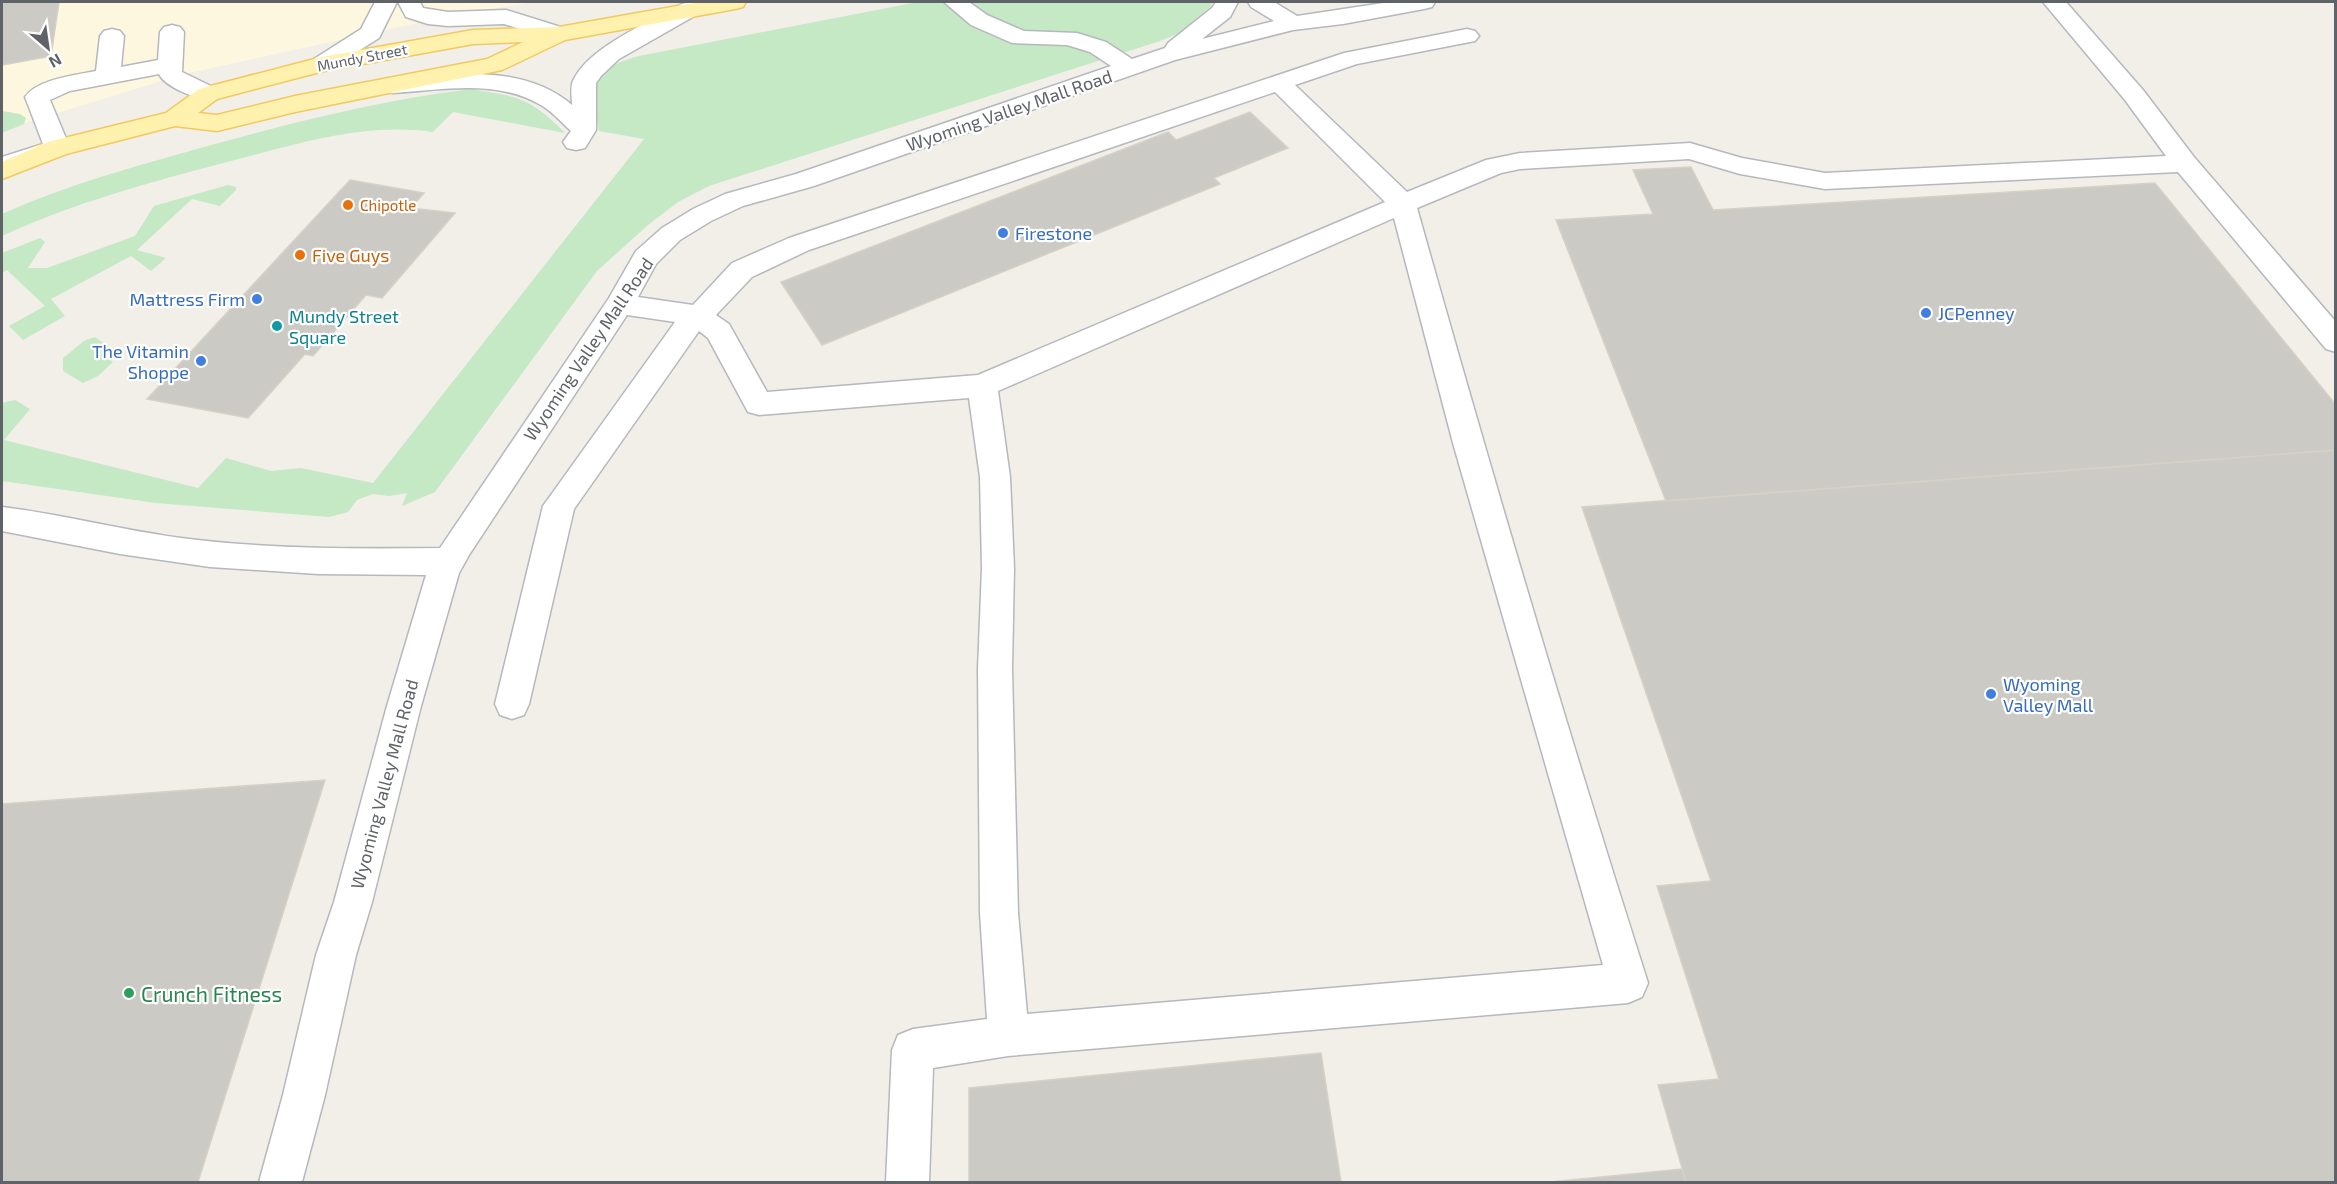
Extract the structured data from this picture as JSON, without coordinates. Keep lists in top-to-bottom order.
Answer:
{
  "streets": {
    "main road": ["Mundy Street"],
    "lane": ["Wyoming Valley Mall Road"]
  },
  "places": [
    "Chipotle",
    "Firestone",
    "Five Guys",
    "Mattress Firm",
    "JCPenney",
    "Mundy Street Square",
    "The Vitamin Shoppe",
    "Wyoming Valley Mall",
    "Crunch Fitness"
  ],
  "north": "bottom right"
}
